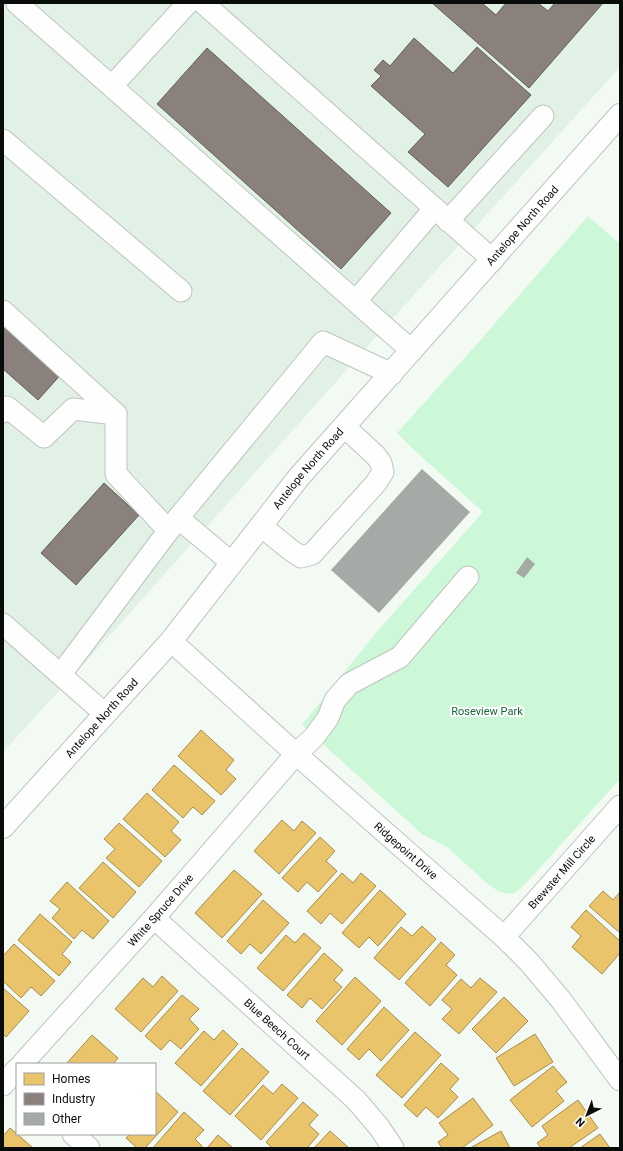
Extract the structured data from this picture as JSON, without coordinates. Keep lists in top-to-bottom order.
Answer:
{
  "streets": {
    "main road": ["Antelope North Road"],
    "street": [
      "Ridgepoint Drive",
      "Brewster Mill Circle",
      "White Spruce Drive",
      "Blue Beech Court"
    ]
  },
  "crossings": [
    ["Antelope North Road", "Ridgepoint Drive"],
    ["Ridgepoint Drive", "Brewster Mill Circle"],
    ["Ridgepoint Drive", "White Spruce Drive"],
    ["White Spruce Drive", "Blue Beech Court"]
  ],
  "parks": ["Roseview Park"],
  "legend": ["Homes", "Industry", "Other"],
  "north": "bottom left"
}
